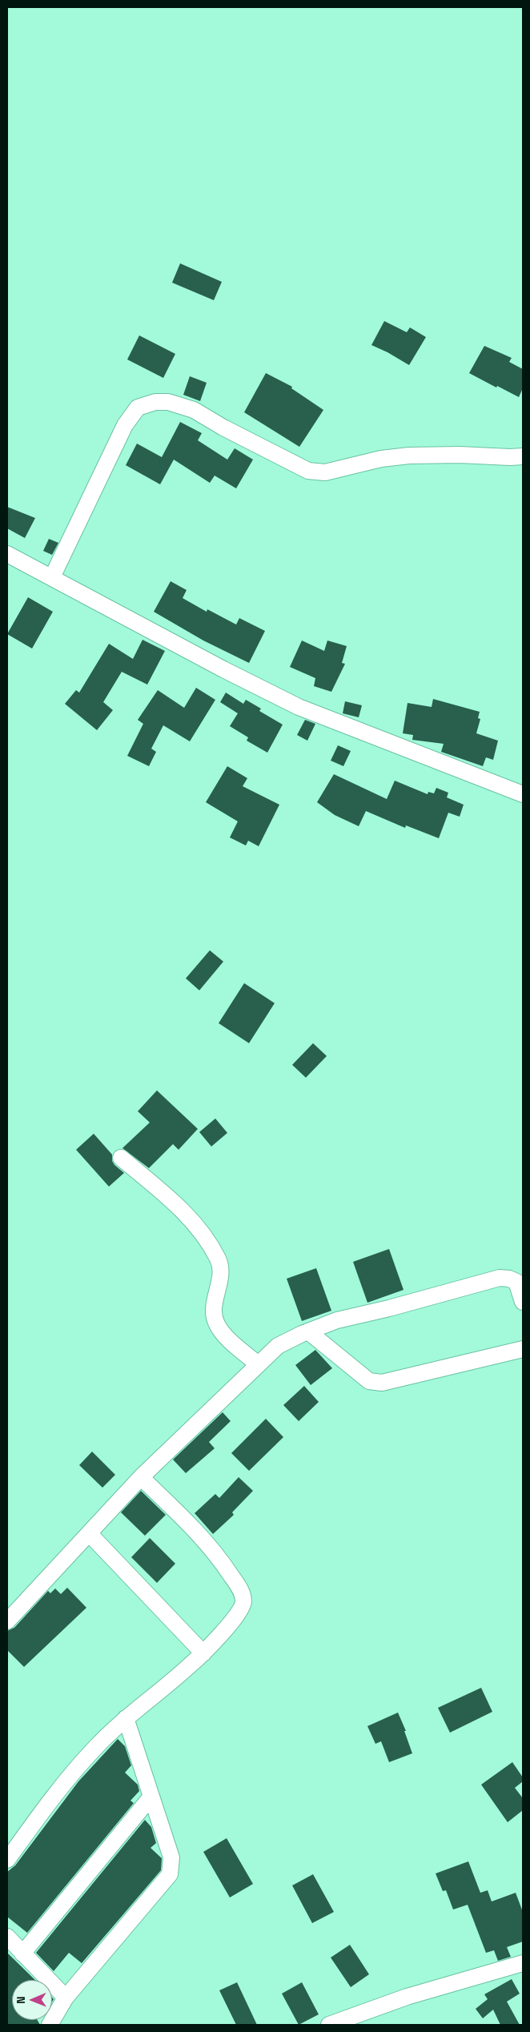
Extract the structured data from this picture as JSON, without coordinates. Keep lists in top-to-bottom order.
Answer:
{
  "north": "left"
}
